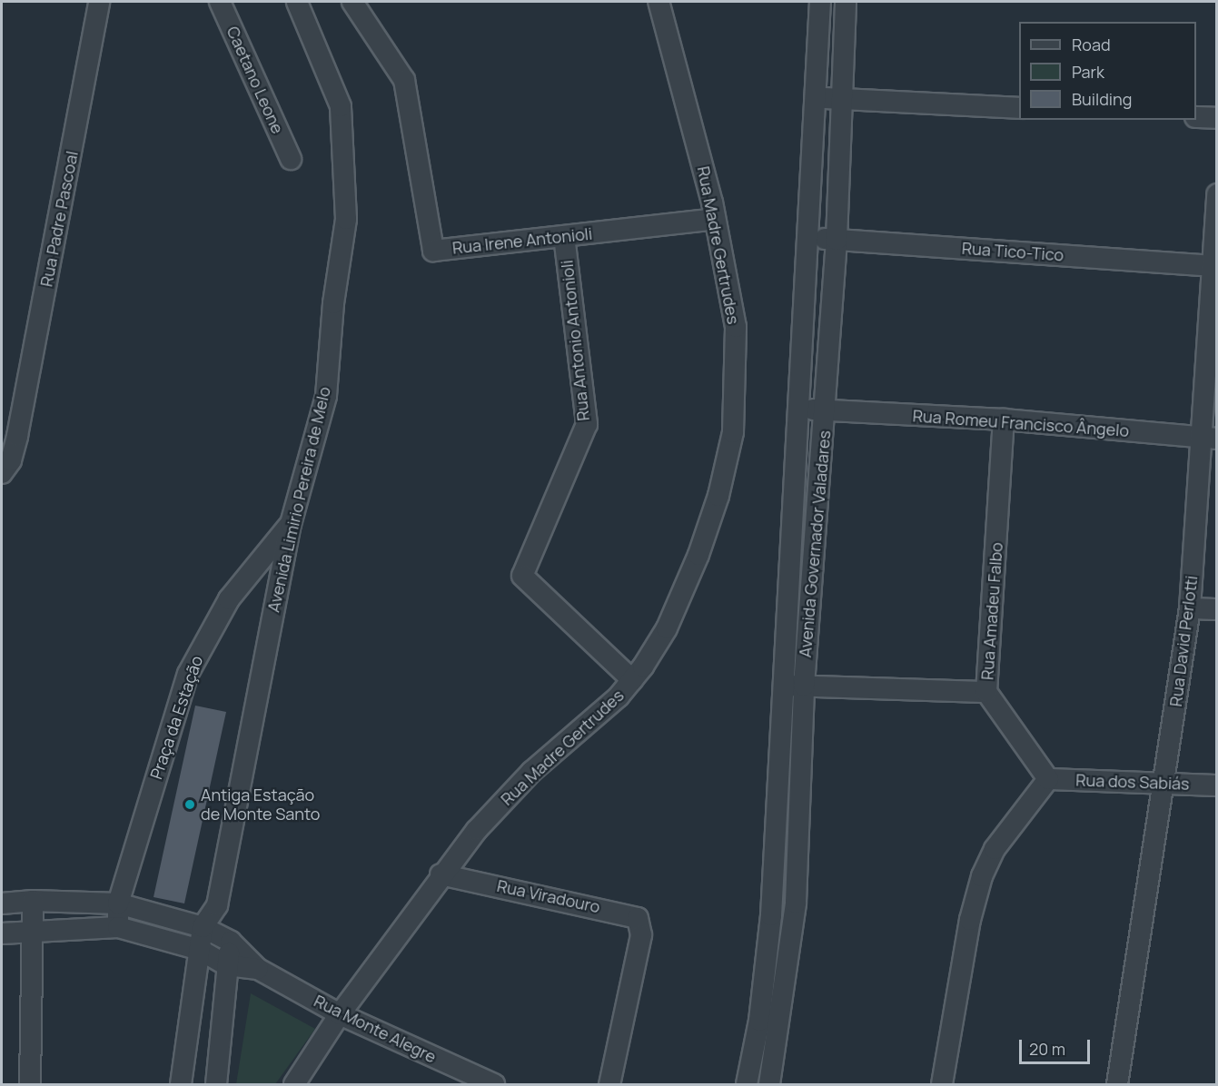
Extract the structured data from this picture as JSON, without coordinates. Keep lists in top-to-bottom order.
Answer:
{
  "streets": {
    "street": [
      "Caetano Leone",
      "Rua Padre Pascoal",
      "Rua Irene Antonioli",
      "Rua Madre Gertrudes",
      "Rua Tico-Tico",
      "Rua Antonio Antonioli",
      "Rua Romeu Francisco Ângelo",
      "Avenida Limirio Pereira de Melo",
      "Avenida Governador Valadares",
      "Rua Amadeu Falbo",
      "Rua David Perlotti",
      "Praça da Estação",
      "Rua dos Sabiás",
      "Rua Viradouro",
      "Rua Monte Alegre"
    ]
  },
  "crossings": [
    ["Rua Irene Antonioli", "Rua Madre Gertrudes"],
    ["Rua Irene Antonioli", "Rua Antonio Antonioli"],
    ["Rua Madre Gertrudes", "Rua Antonio Antonioli"],
    ["Rua Madre Gertrudes", "Rua Viradouro"],
    ["Rua Madre Gertrudes", "Rua Monte Alegre"],
    ["Rua Tico-Tico", "Avenida Governador Valadares"],
    ["Rua Tico-Tico", "Rua David Perlotti"],
    ["Rua Romeu Francisco Ângelo", "Avenida Governador Valadares"],
    ["Rua Romeu Francisco Ângelo", "Rua Amadeu Falbo"],
    ["Rua Romeu Francisco Ângelo", "Rua David Perlotti"],
    ["Avenida Limirio Pereira de Melo", "Praça da Estação"],
    ["Avenida Limirio Pereira de Melo", "Rua Monte Alegre"],
    ["Rua Amadeu Falbo", "Rua dos Sabiás"],
    ["Rua David Perlotti", "Rua dos Sabiás"],
    ["Praça da Estação", "Rua Monte Alegre"]
  ],
  "places": ["Antiga Estação de Monte Santo"],
  "legend": ["Road", "Park", "Building"],
  "scale_bar": "20 m"
}
